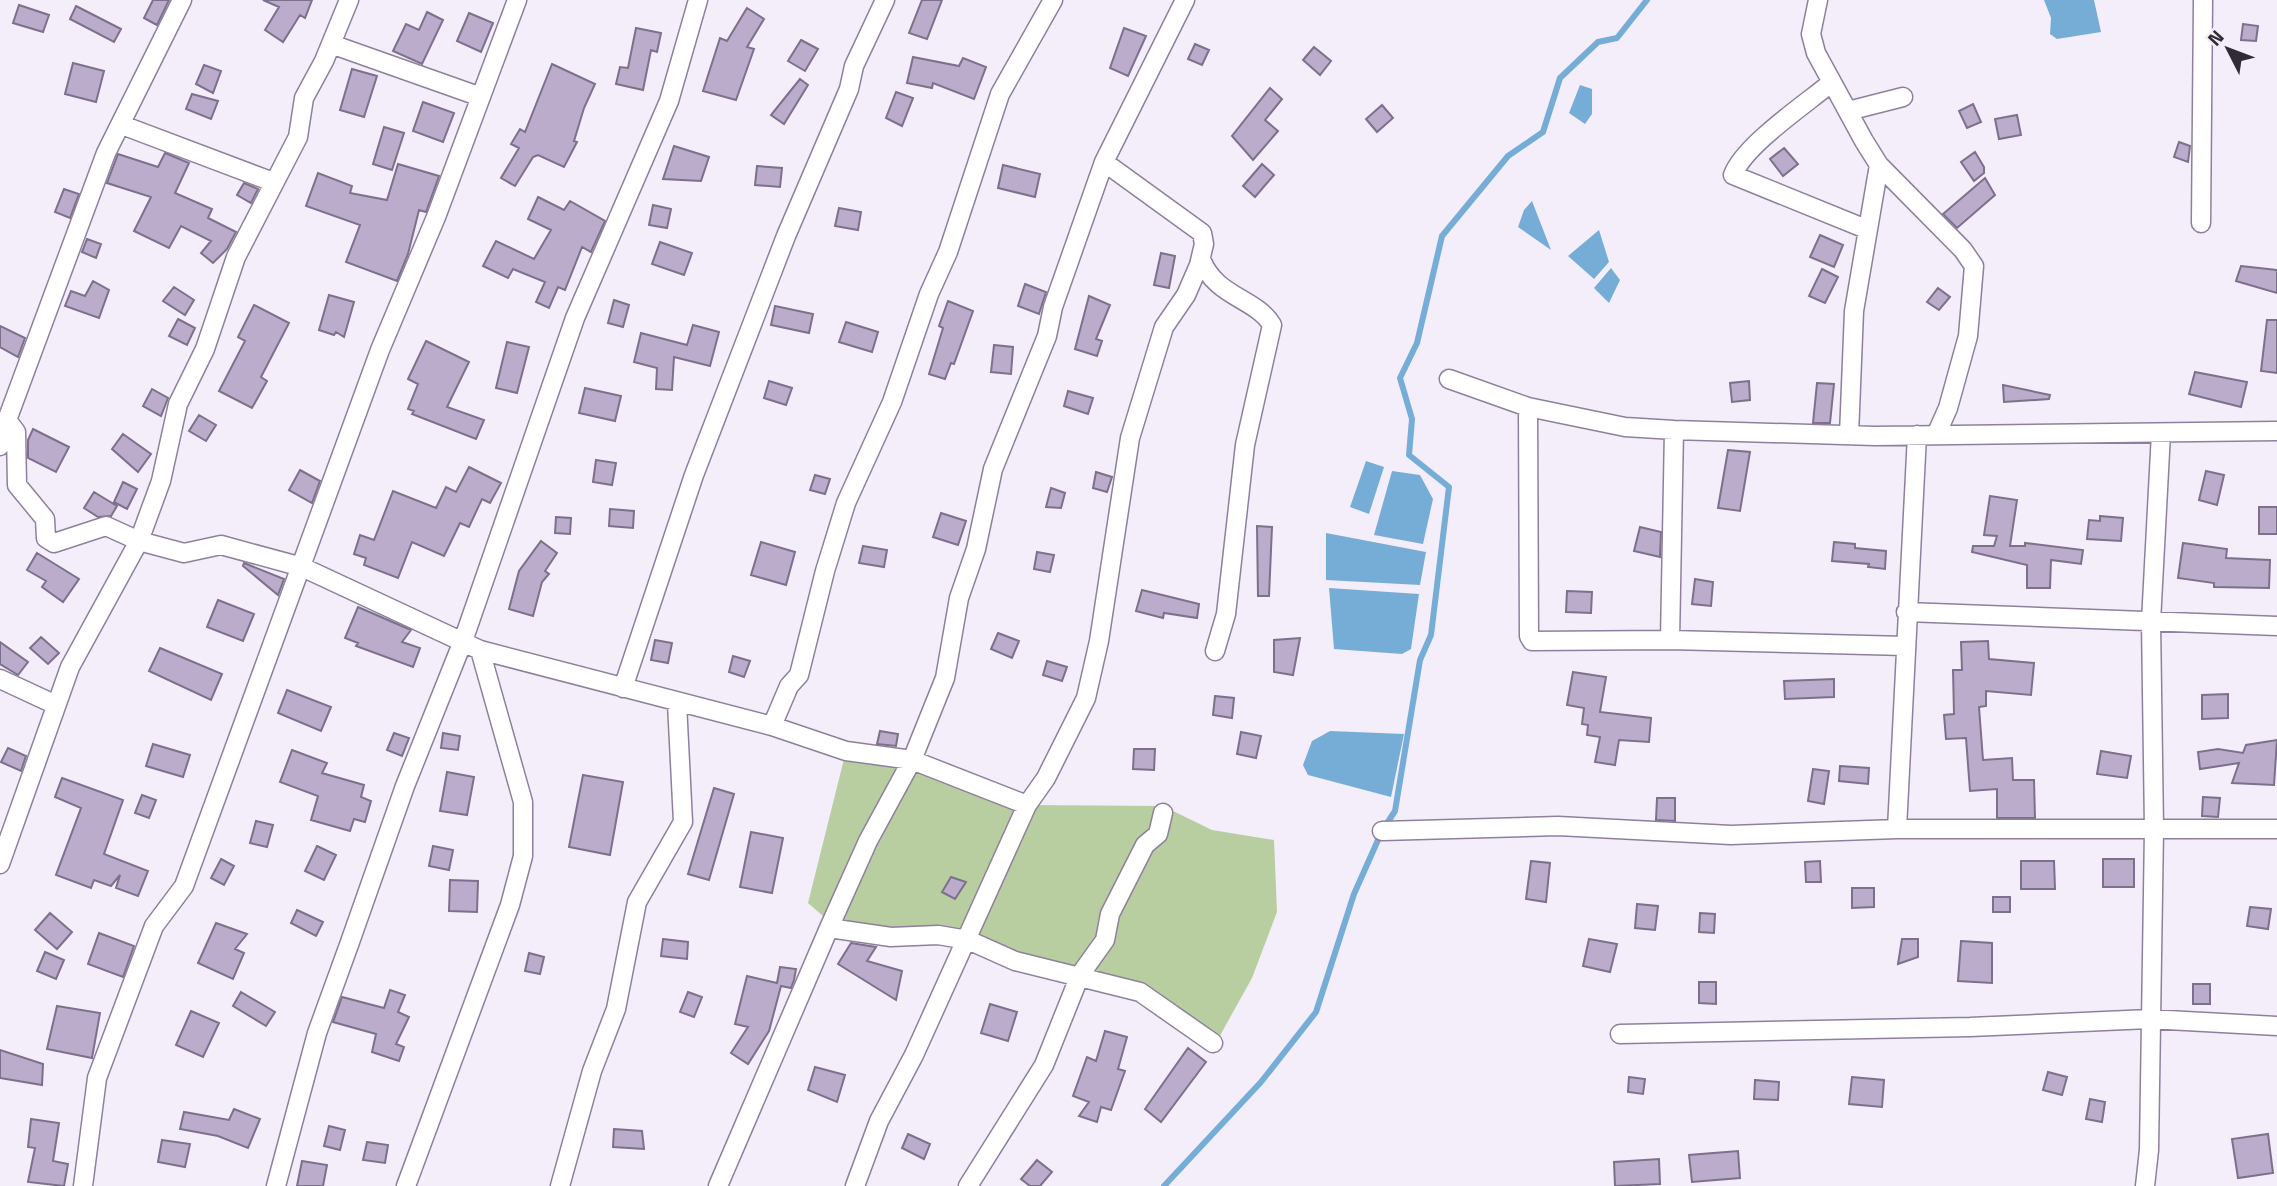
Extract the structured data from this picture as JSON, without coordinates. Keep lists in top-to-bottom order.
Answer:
{
  "north": "top left"
}
